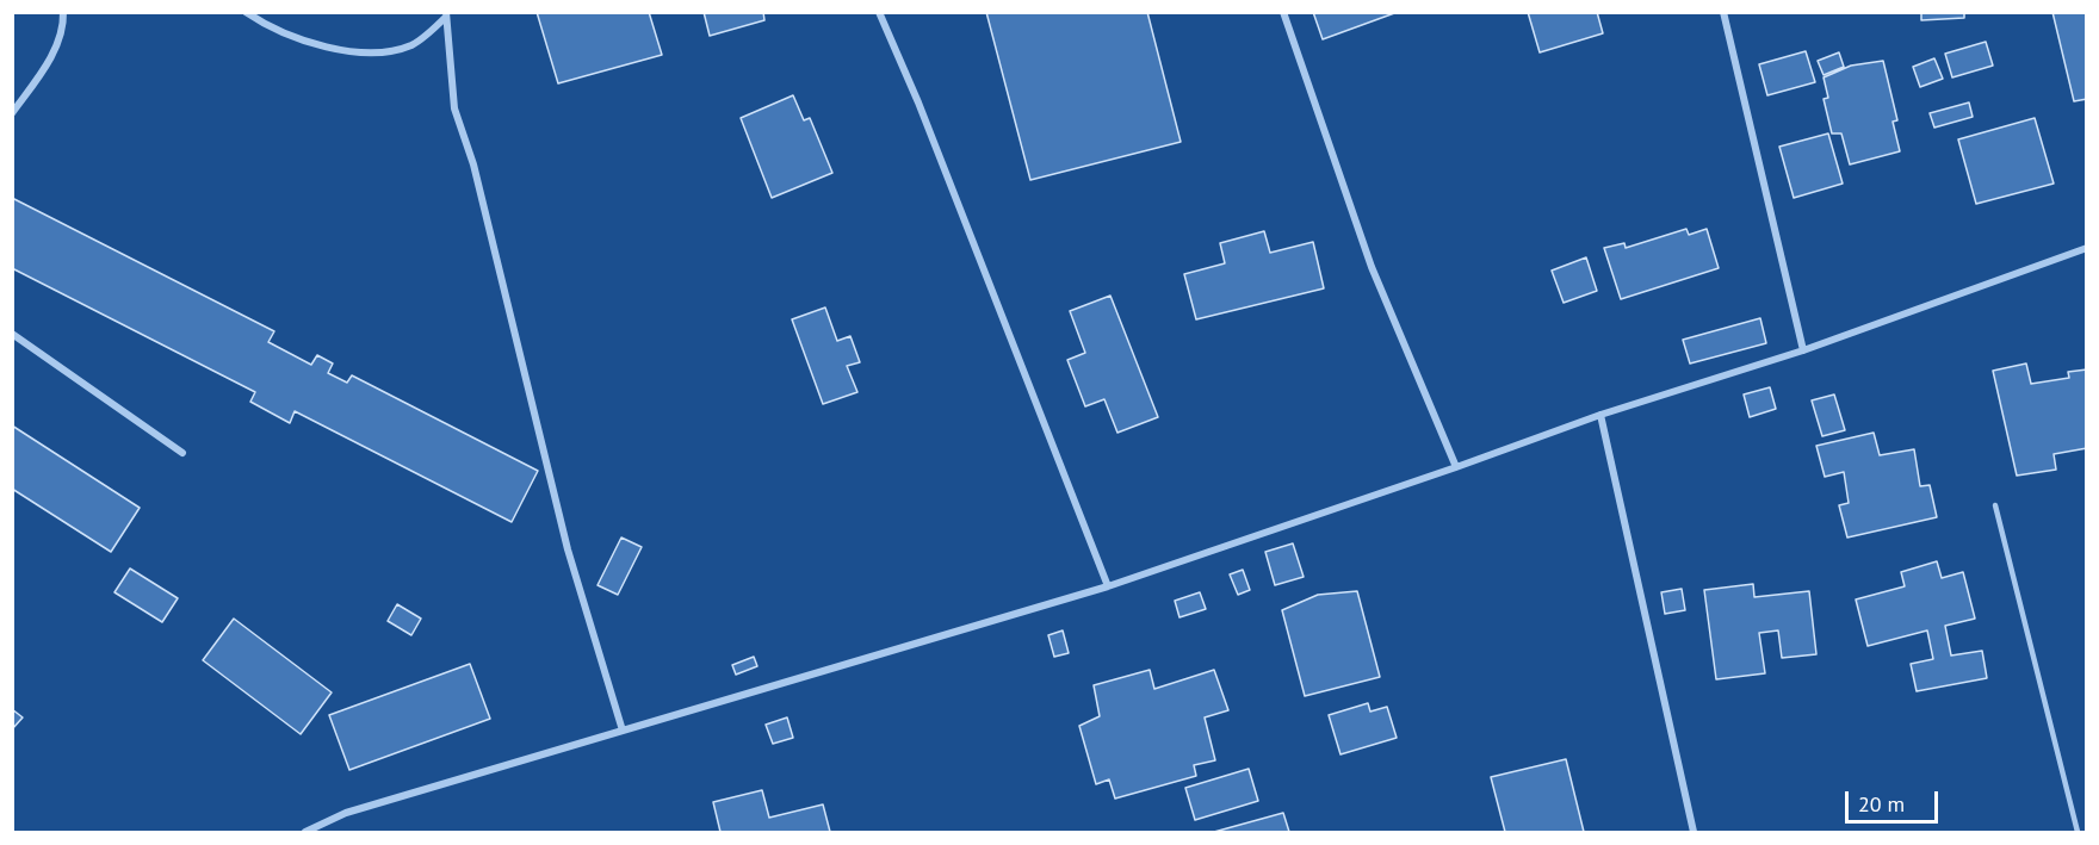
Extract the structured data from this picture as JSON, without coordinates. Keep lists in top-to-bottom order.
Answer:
{
  "scale_bar": "20 m"
}
